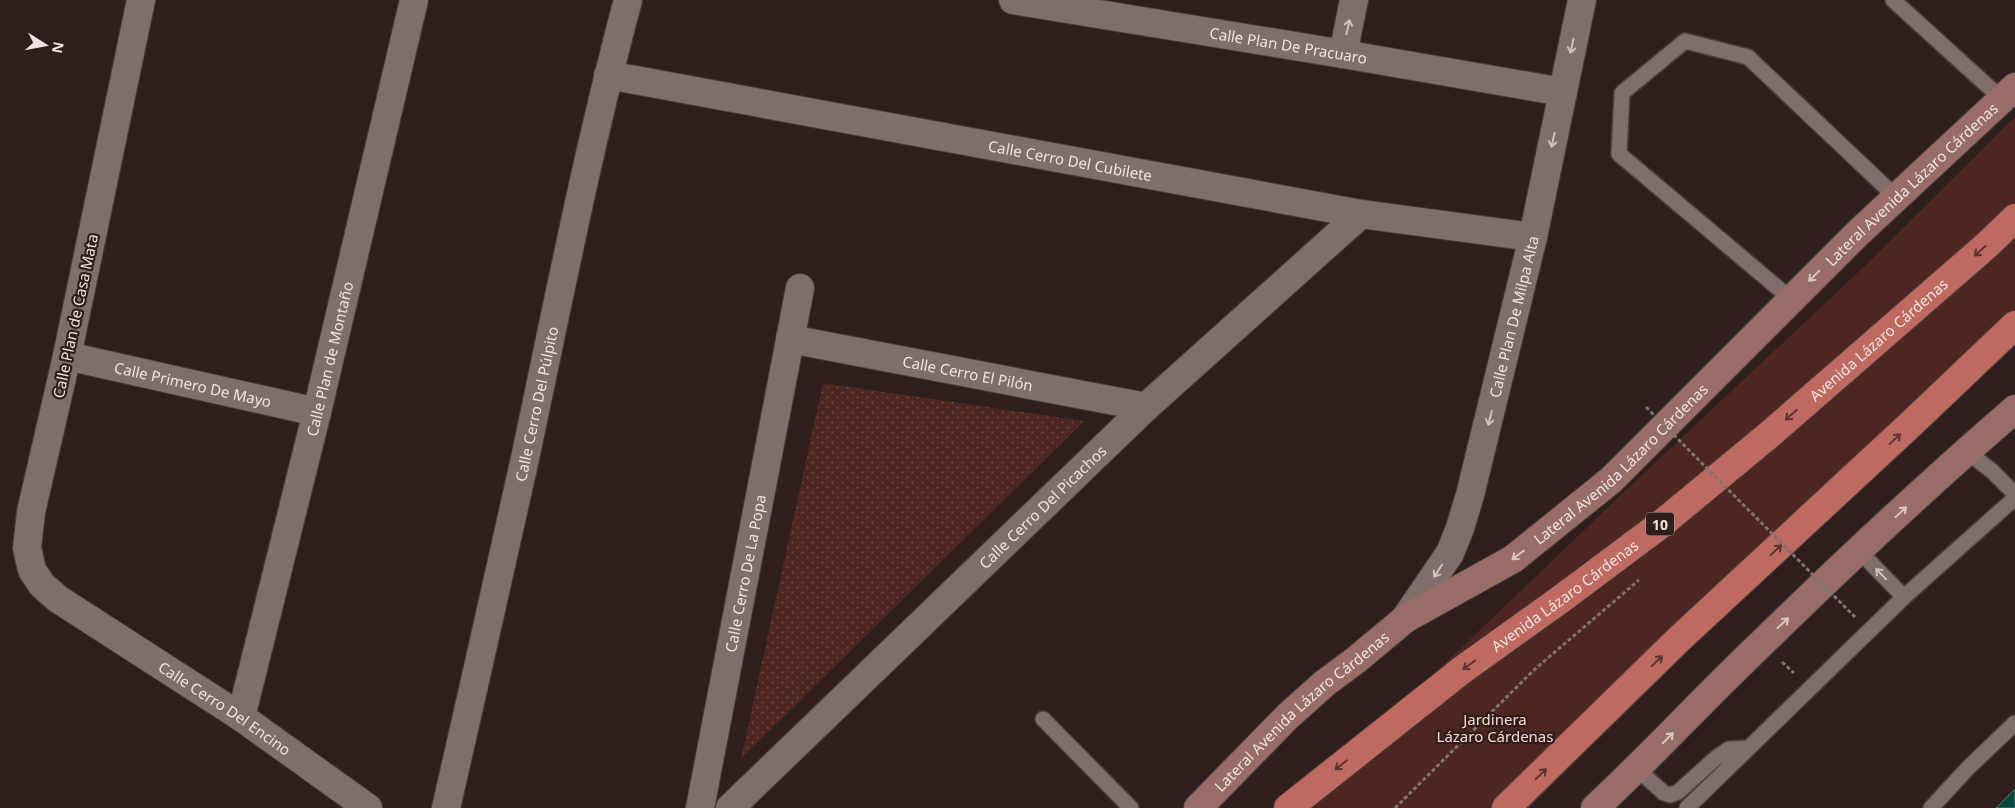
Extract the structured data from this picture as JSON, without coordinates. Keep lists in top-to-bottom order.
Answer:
{
  "streets": {
    "highway": ["Avenida Lázaro Cárdenas", "10"],
    "main road": ["Lateral Avenida Lázaro Cárdenas"],
    "street": [
      "Calle Plan De Pracuaro",
      "Calle Cerro Del Cubilete",
      "Calle Plan de Casa Mata",
      "Calle Plan De Milpa Alta",
      "Calle Plan de Montaño",
      "Calle Cerro El Pilón",
      "Calle Primero De Mayo",
      "Calle Cerro Del Púlpito",
      "Calle Cerro Del Picachos",
      "Calle Cerro De La Popa",
      "Calle Cerro Del Encino"
    ]
  },
  "crossings": [
    ["Calle Plan De Pracuaro", "Calle Plan De Milpa Alta"],
    ["Calle Cerro Del Cubilete", "Calle Plan De Milpa Alta"],
    ["Calle Cerro Del Cubilete", "Calle Cerro Del Púlpito"],
    ["Calle Cerro Del Cubilete", "Calle Cerro Del Picachos"],
    ["Lateral Avenida Lázaro Cárdenas", "Calle Plan De Milpa Alta"],
    ["Calle Plan de Casa Mata", "Calle Primero De Mayo"],
    ["Calle Plan de Casa Mata", "Calle Cerro Del Encino"],
    ["Calle Plan de Montaño", "Calle Primero De Mayo"],
    ["Calle Plan de Montaño", "Calle Cerro Del Encino"],
    ["Calle Cerro El Pilón", "Calle Cerro Del Picachos"],
    ["Calle Cerro El Pilón", "Calle Cerro De La Popa"]
  ],
  "one_way": ["Calle Plan De Milpa Alta"],
  "parks": ["Jardinera Lázaro Cárdenas"],
  "north": "right"
}
